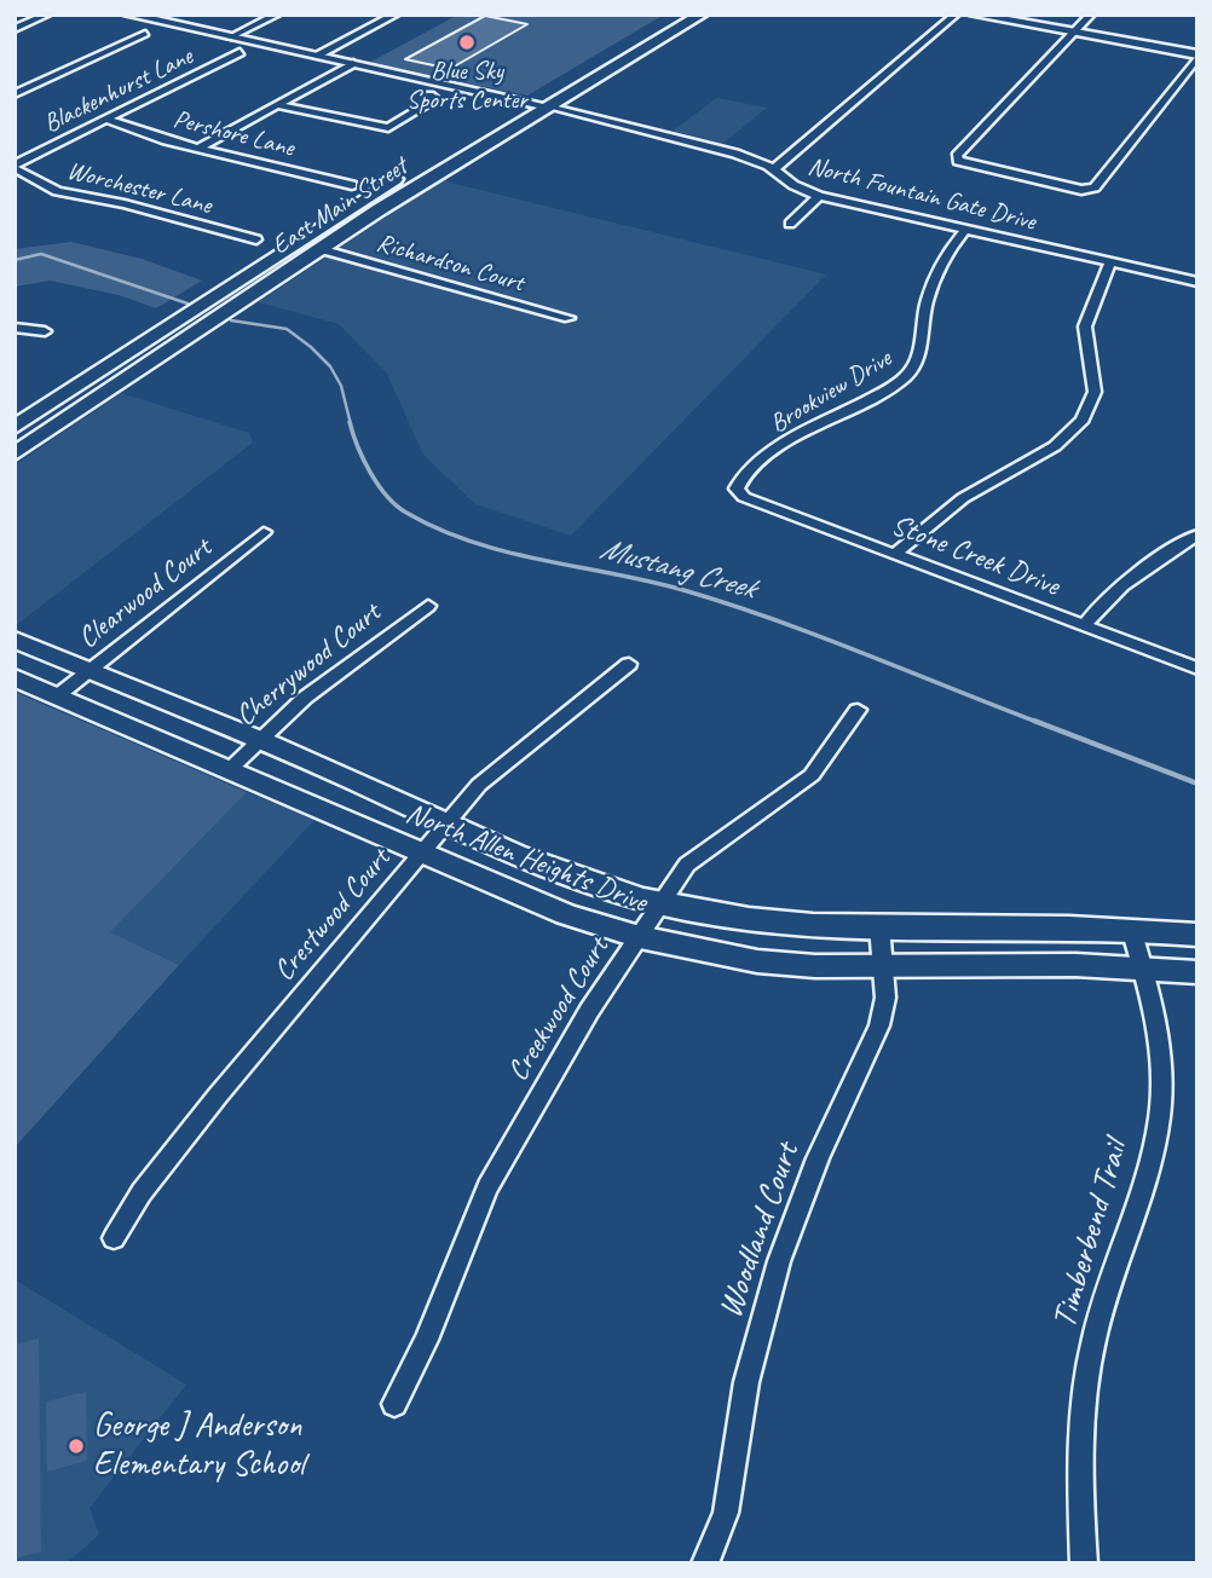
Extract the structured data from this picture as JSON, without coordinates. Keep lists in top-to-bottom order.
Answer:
{
  "streets": {
    "main road": ["East Main Street", "North Allen Heights Drive"],
    "street": [
      "Blackenhurst Lane",
      "Pershore Lane",
      "Worchester Lane",
      "North Fountain Gate Drive",
      "Richardson Court",
      "Brookview Drive",
      "Stone Creek Drive",
      "Clearwood Court",
      "Cherrywood Court",
      "Crestwood Court",
      "Creekwood Court",
      "Woodland Court",
      "Timberbend Trail"
    ]
  },
  "crossings": [
    ["Blackenhurst Lane", "Pershore Lane"],
    ["Blackenhurst Lane", "Worchester Lane"],
    ["North Fountain Gate Drive", "East Main Street"],
    ["North Fountain Gate Drive", "Brookview Drive"],
    ["East Main Street", "Richardson Court"],
    ["Brookview Drive", "Stone Creek Drive"],
    ["Clearwood Court", "North Allen Heights Drive"],
    ["Cherrywood Court", "North Allen Heights Drive"],
    ["North Allen Heights Drive", "Crestwood Court"],
    ["North Allen Heights Drive", "Creekwood Court"],
    ["North Allen Heights Drive", "Woodland Court"],
    ["North Allen Heights Drive", "Timberbend Trail"]
  ],
  "water": ["Mustang Creek"],
  "places": ["Blue Sky Sports Center", "George J Anderson Elementary School"]
}
